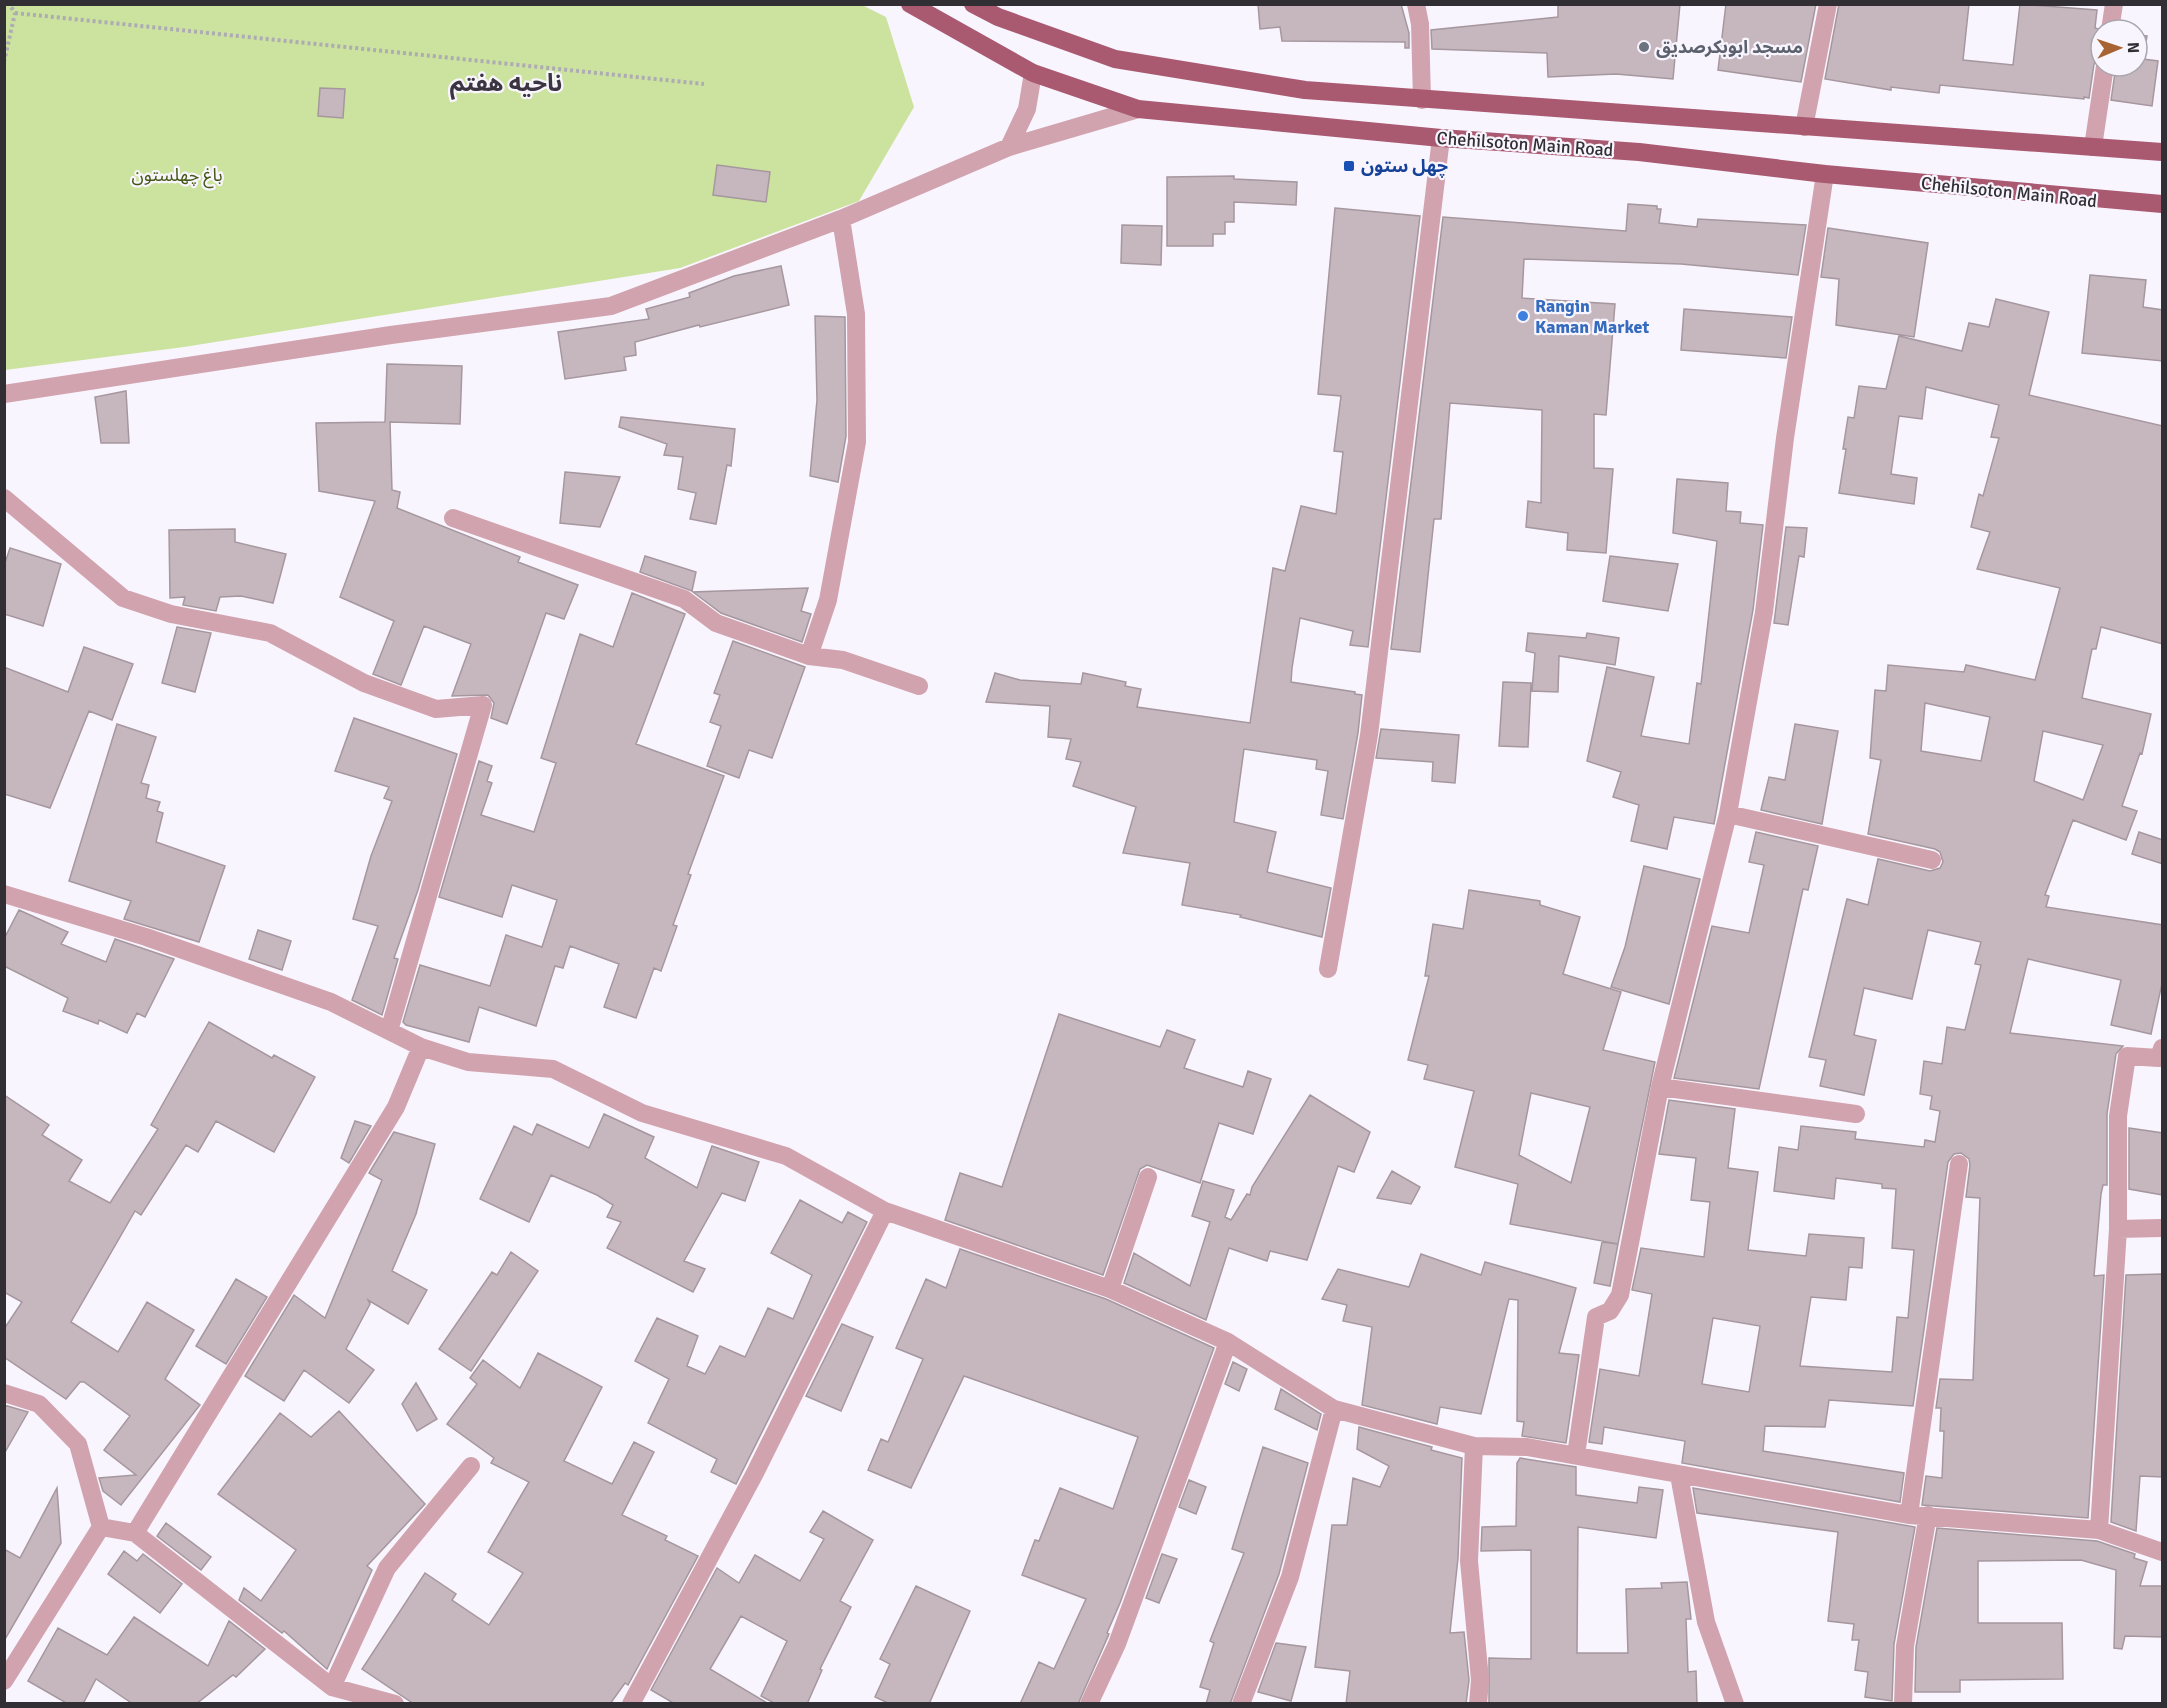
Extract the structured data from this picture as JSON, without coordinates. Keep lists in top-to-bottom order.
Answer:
{
  "streets": {
    "main road": ["Chehilsoton Main Road"]
  },
  "districts": ["ناحیه هفتم"],
  "parks": ["باغ چهلستون"],
  "places": {
    "other": ["مسجد ابوبکرصدیق", "Rangin Kaman Market"],
    "transit": ["چهل ستون"]
  },
  "north": "right"
}
